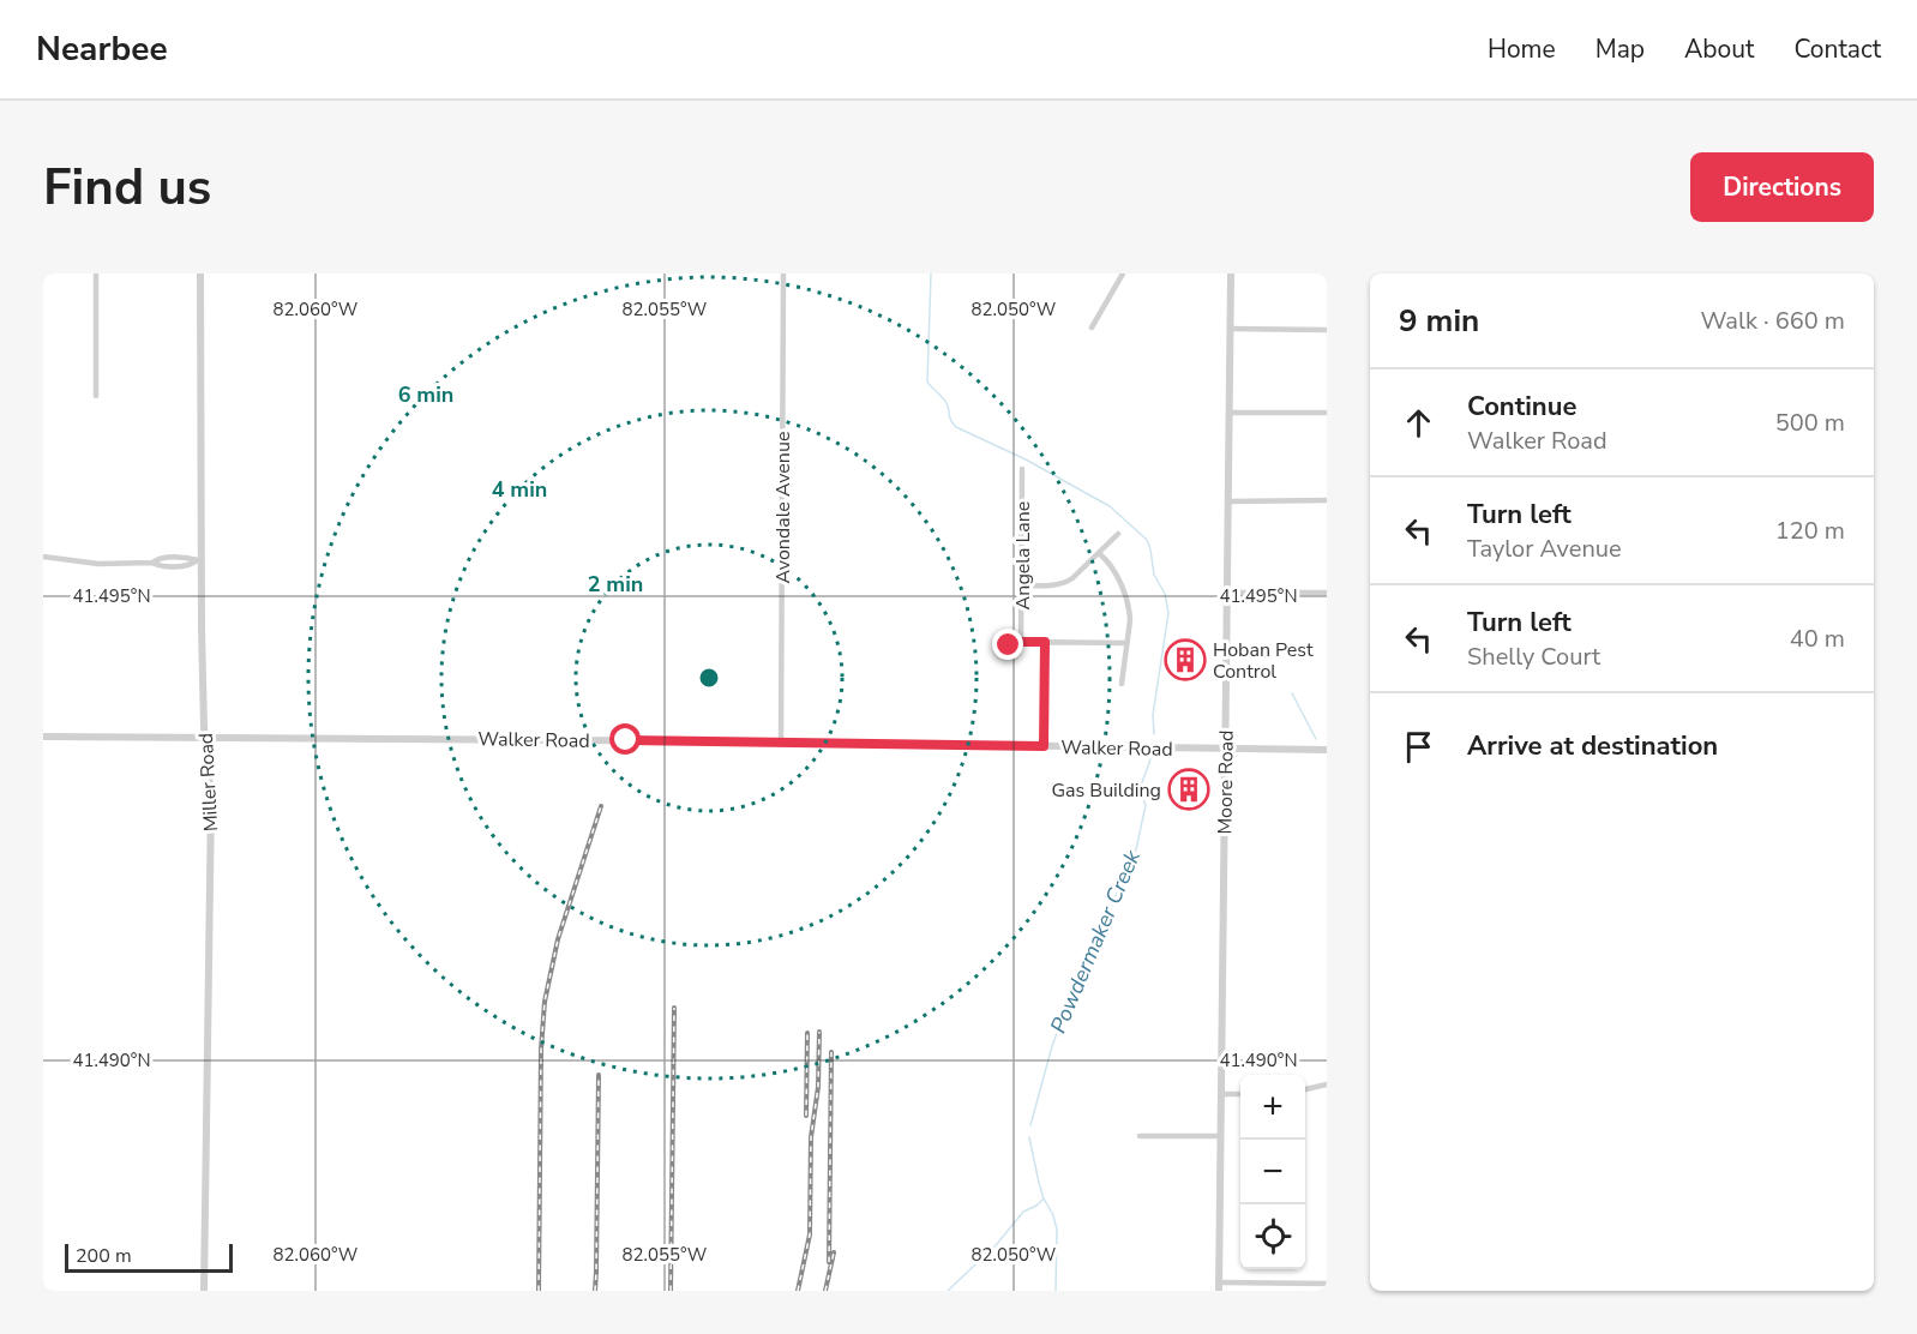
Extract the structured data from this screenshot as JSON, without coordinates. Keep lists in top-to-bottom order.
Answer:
{
  "streets": {
    "street": [
      "Avondale Avenue",
      "Angela Lane",
      "Walker Road",
      "Miller Road",
      "Moore Road"
    ]
  },
  "crossings": [
    ["Avondale Avenue", "Walker Road"],
    ["Walker Road", "Miller Road"],
    ["Walker Road", "Moore Road"]
  ],
  "water": ["Powdermaker Creek"],
  "places": {
    "building": ["Hoban Pest Control", "Gas Building"]
  },
  "scale_bar": "200 m",
  "page": {
    "header": "Nearbee",
    "nav": [
      "Home",
      "Map",
      "About",
      "Contact"
    ],
    "buttons": "Directions",
    "title": "Find us",
    "heading": ["9 min", "Walk · 660 m"],
    "list": [
      ["Continue", "Walker Road", "500 m"],
      ["Turn left", "Taylor Avenue", "120 m"],
      ["Turn left", "Shelly Court", "40 m"],
      "Arrive at destination"
    ],
    "map_buttons": ["+", "−"],
    "scale": "200 m"
  },
  "coordinates": [
    "82.060°W",
    "82.055°W",
    "82.050°W",
    "41.495°N",
    "41.490°N"
  ],
  "rings": ["6 min", "4 min", "2 min"]
}
